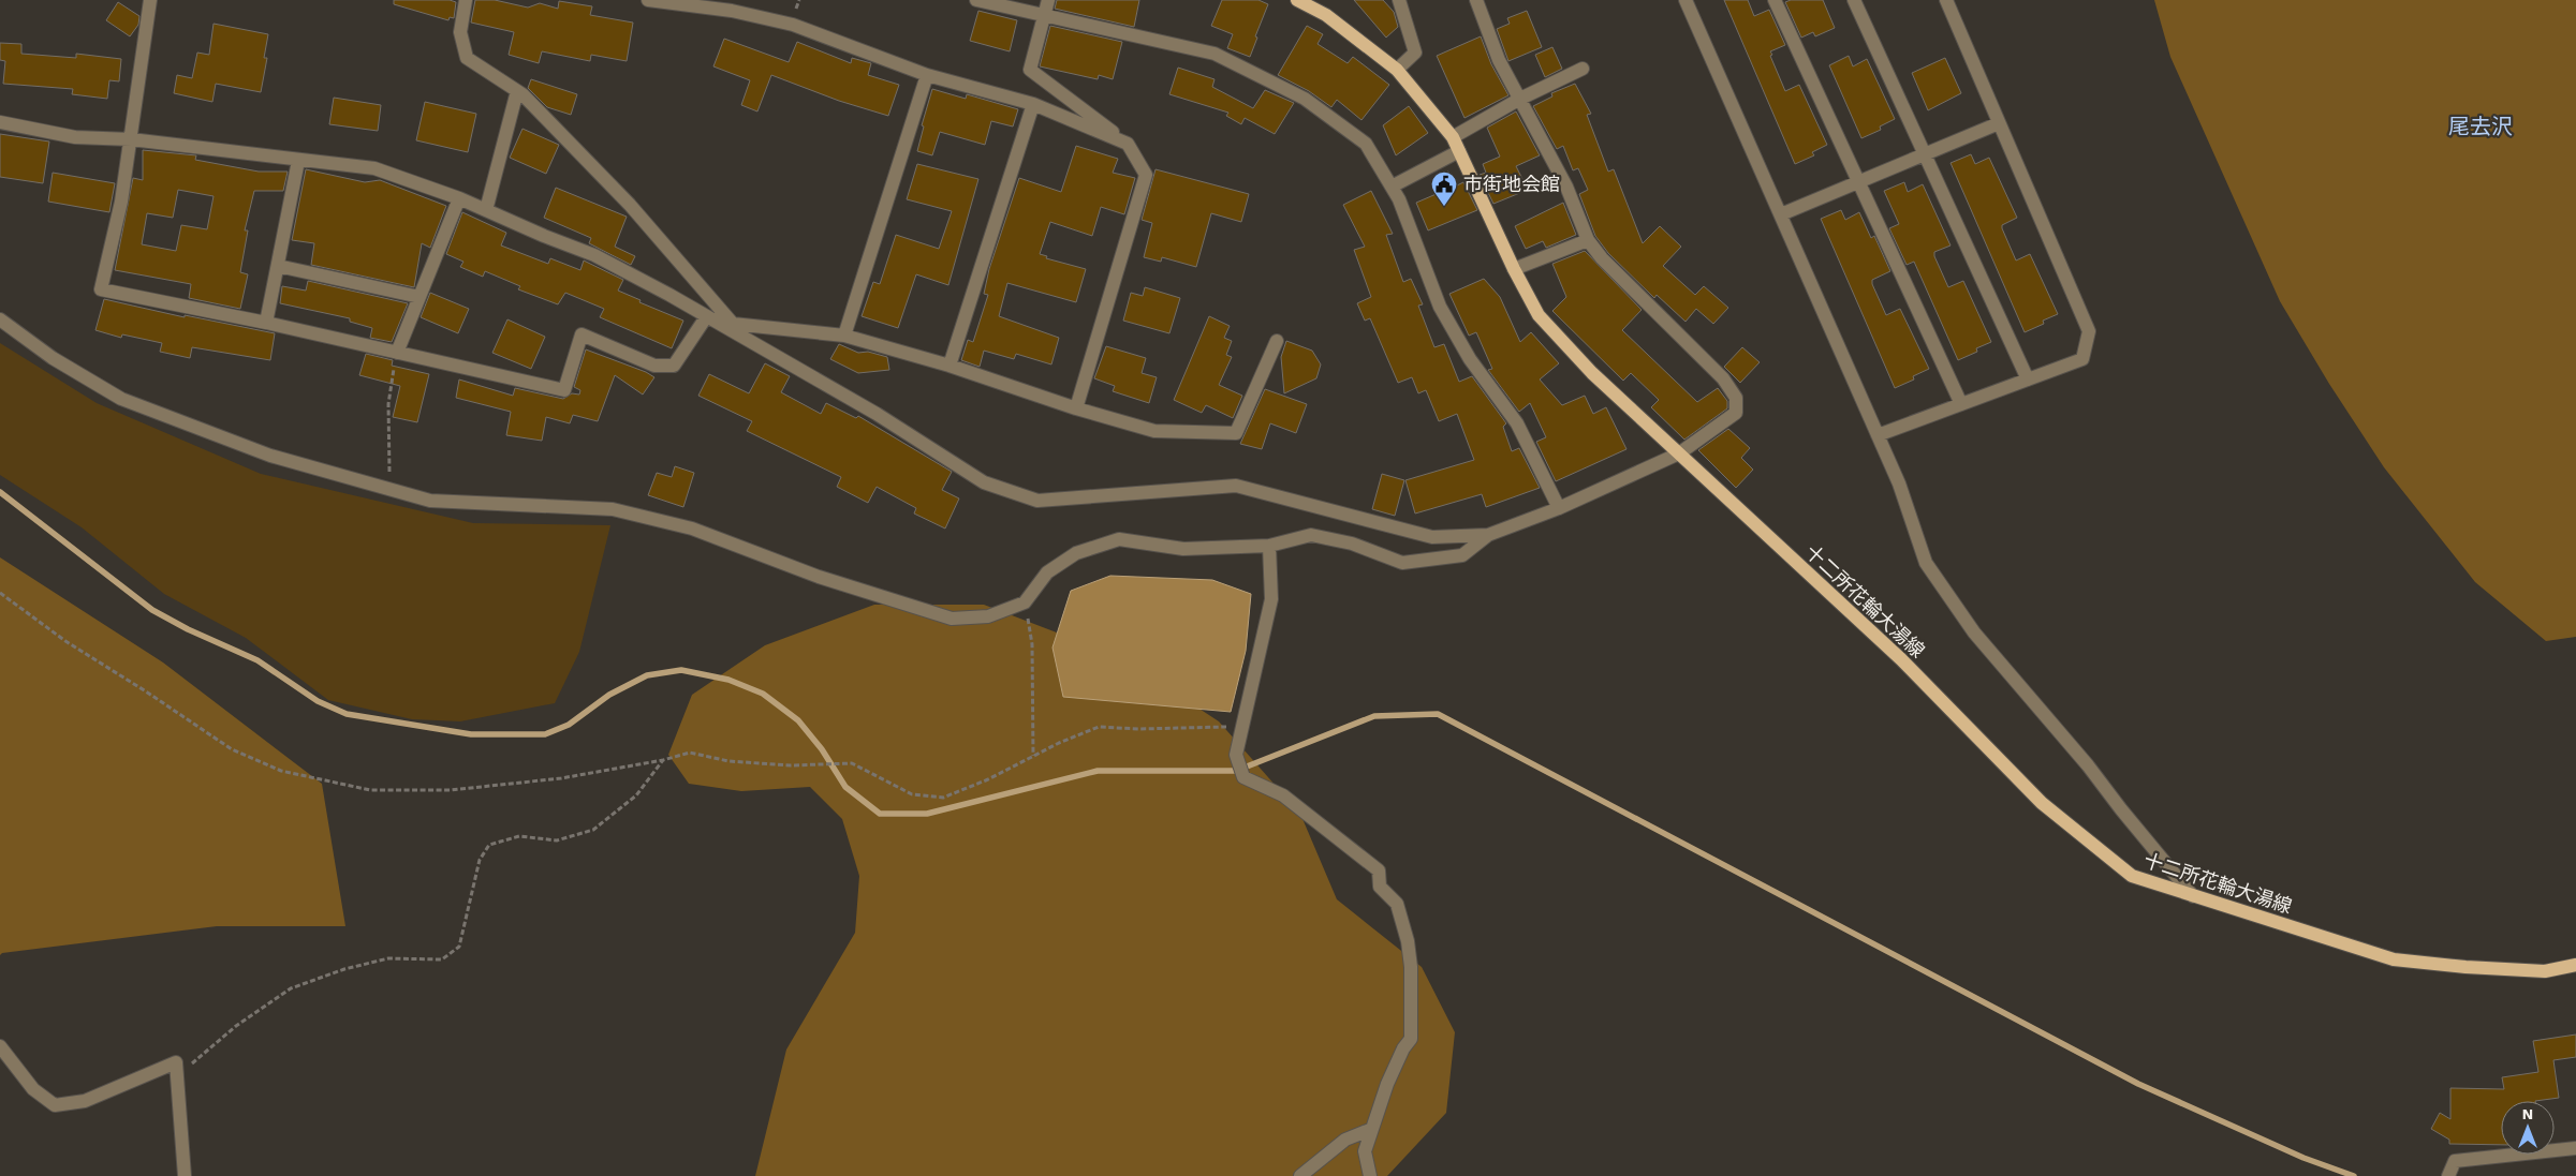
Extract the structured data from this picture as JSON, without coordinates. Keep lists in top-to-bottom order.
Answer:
{
  "streets": {
    "main road": ["十二所花輪大湯線"]
  },
  "districts": ["尾去沢"],
  "places": {
    "public building": ["市街地会館"]
  },
  "north": "top"
}
